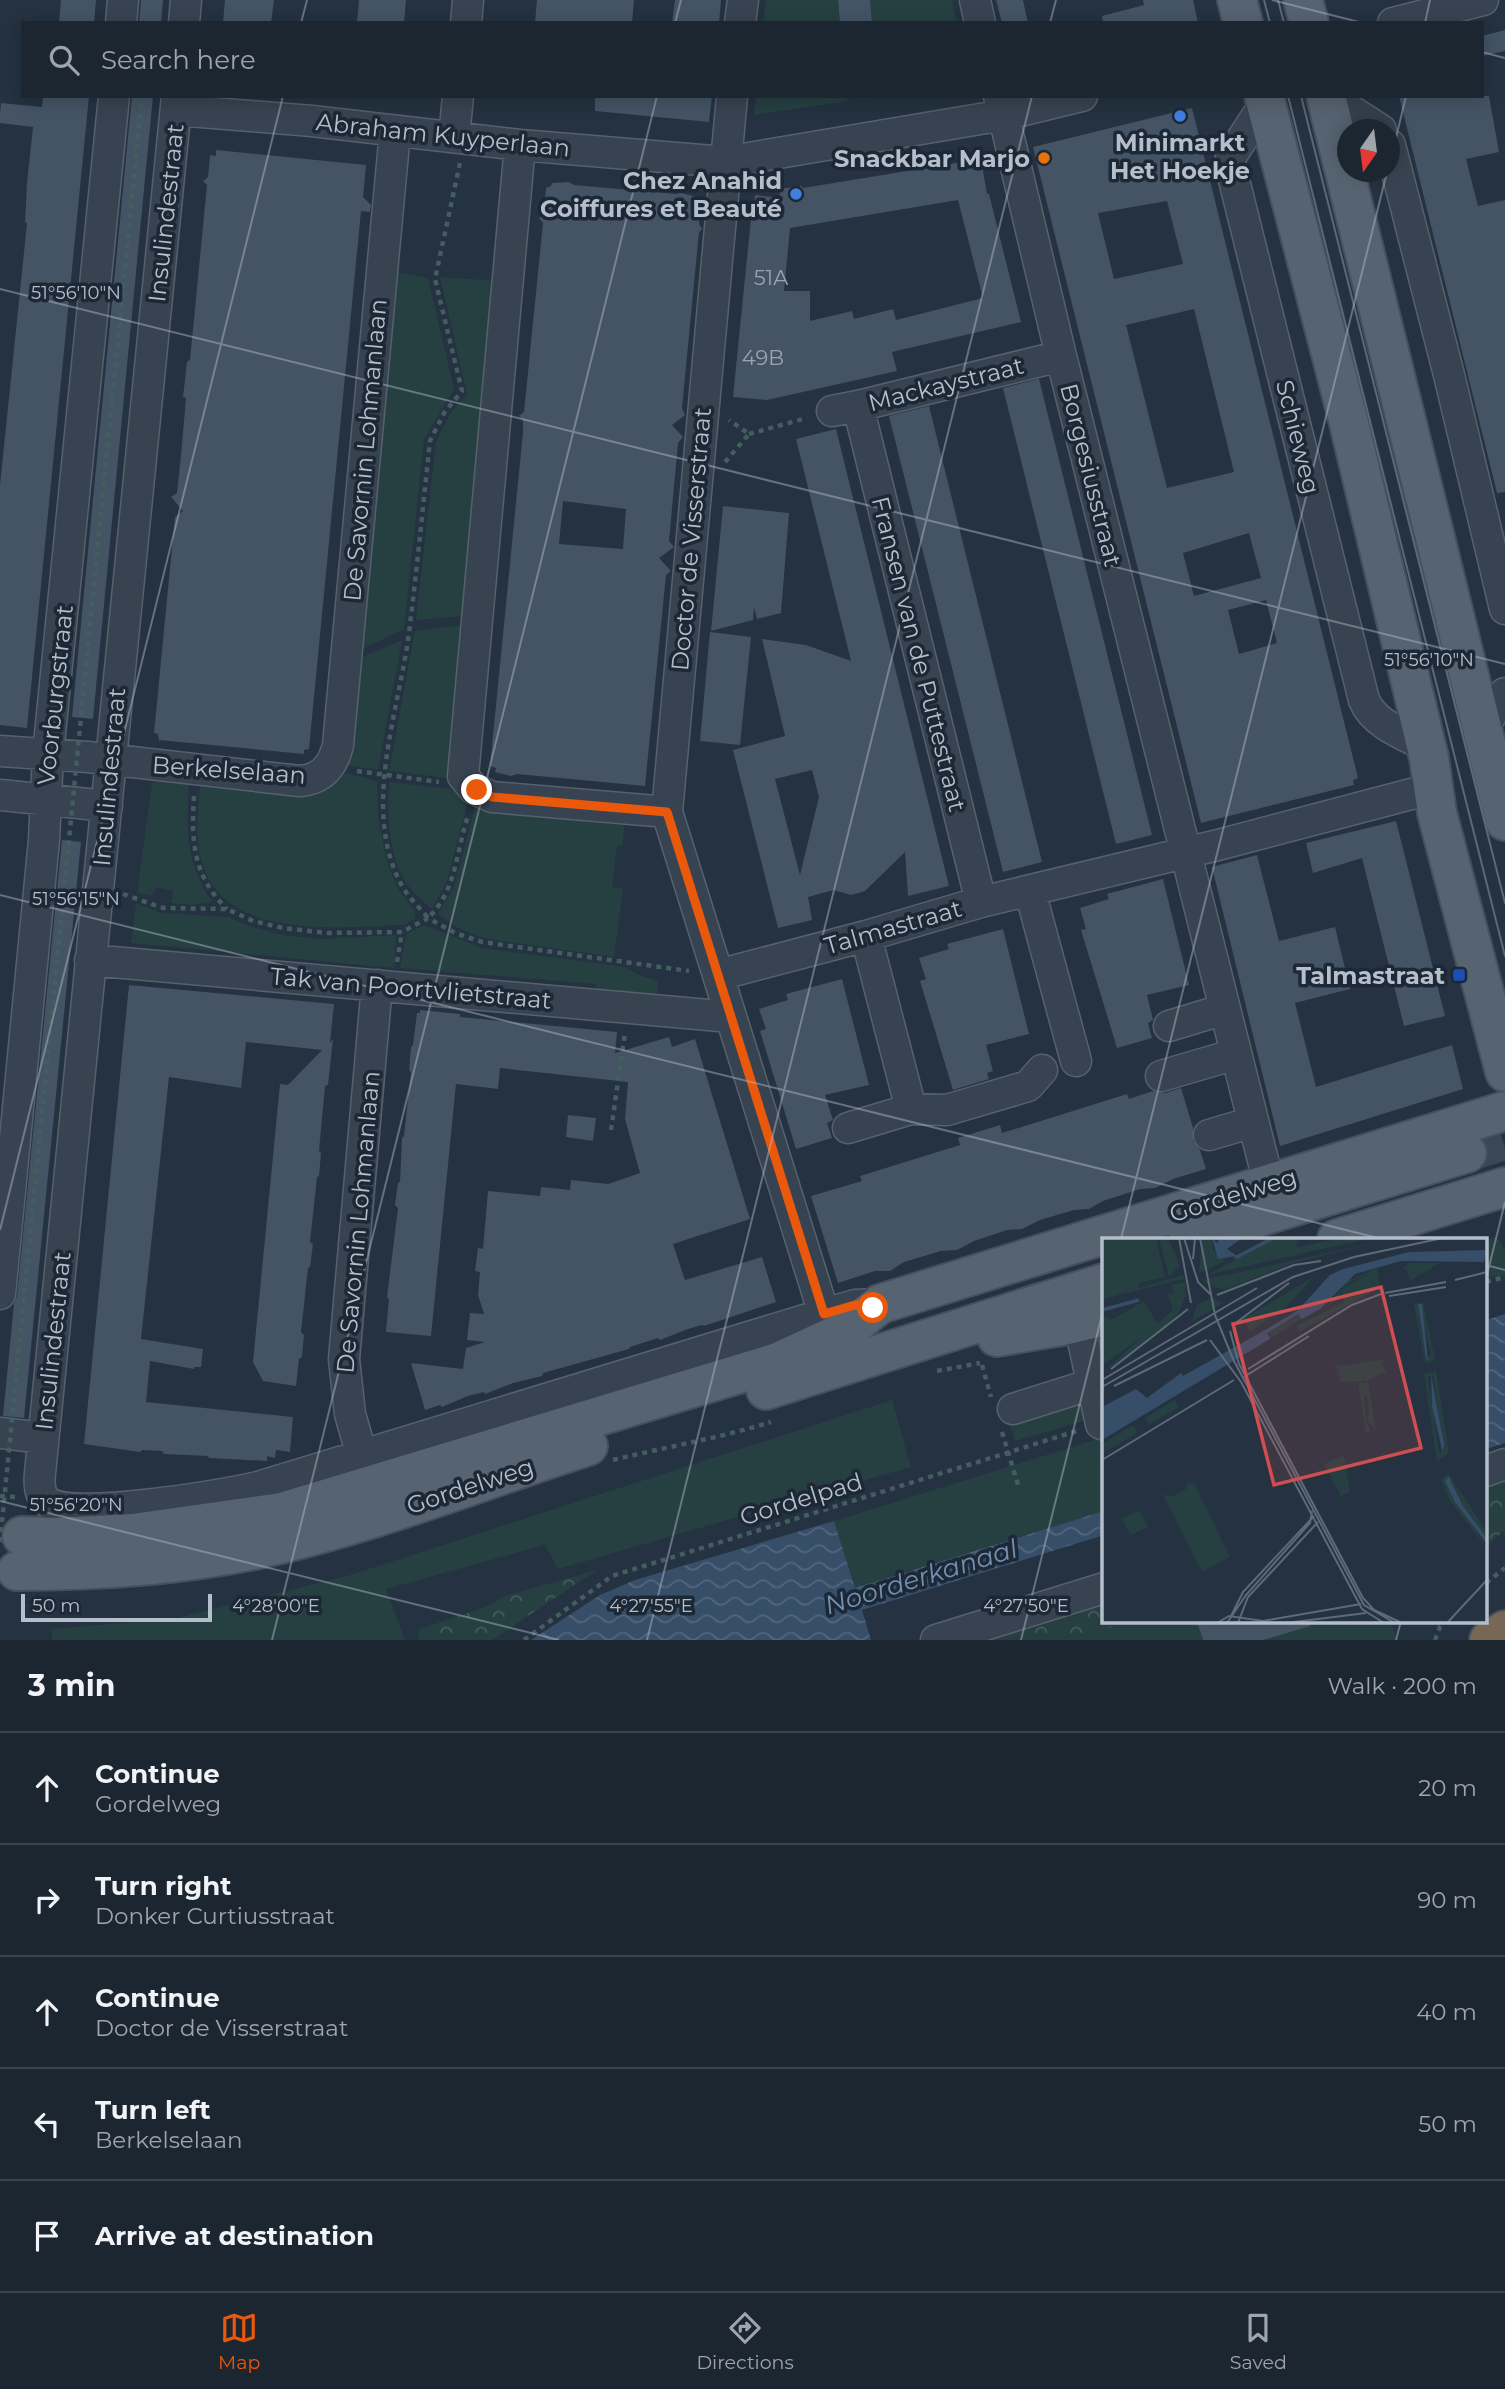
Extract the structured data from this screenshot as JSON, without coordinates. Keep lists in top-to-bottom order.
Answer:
{
  "streets": {
    "main road": ["Schieweg", "Gordelweg"],
    "street": [
      "Abraham Kuyperlaan",
      "Insulindestraat",
      "Mackaystraat",
      "De Savornin Lohmanlaan",
      "Borgesiusstraat",
      "Doctor de Visserstraat",
      "Fransen van de Puttestraat",
      "Voorburgstraat",
      "Berkelselaan",
      "Talmastraat",
      "Tak van Poortvlietstraat"
    ],
    "path": ["Gordelpad"]
  },
  "crossings": [
    ["Abraham Kuyperlaan", "Insulindestraat"],
    ["Abraham Kuyperlaan", "De Savornin Lohmanlaan"],
    ["Abraham Kuyperlaan", "Borgesiusstraat"],
    ["Abraham Kuyperlaan", "Doctor de Visserstraat"],
    ["Insulindestraat", "Berkelselaan"],
    ["Insulindestraat", "Tak van Poortvlietstraat"],
    ["Insulindestraat", "Gordelweg"],
    ["Mackaystraat", "Borgesiusstraat"],
    ["Mackaystraat", "Fransen van de Puttestraat"],
    ["Schieweg", "Talmastraat"],
    ["De Savornin Lohmanlaan", "Berkelselaan"],
    ["De Savornin Lohmanlaan", "Tak van Poortvlietstraat"],
    ["De Savornin Lohmanlaan", "Gordelweg"],
    ["Borgesiusstraat", "Talmastraat"],
    ["Borgesiusstraat", "Gordelweg"],
    ["Doctor de Visserstraat", "Talmastraat"],
    ["Doctor de Visserstraat", "Tak van Poortvlietstraat"],
    ["Doctor de Visserstraat", "Gordelweg"],
    ["Fransen van de Puttestraat", "Talmastraat"],
    ["Voorburgstraat", "Berkelselaan"]
  ],
  "water": ["Noorderkanaal"],
  "places": {
    "other": ["Minimarkt Het Hoekje", "Snackbar Marjo", "Chez Anahid Coiffures et Beauté"],
    "transit": ["Talmastraat"]
  },
  "house_numbers": ["51A", "49B"],
  "scale_bar": "50 m",
  "north": "bottom",
  "page": {
    "search": "Search here",
    "scale": "50 m",
    "heading": ["3 min", "Walk · 200 m"],
    "list": [
      ["Continue", "Gordelweg", "20 m"],
      ["Turn right", "Donker Curtiusstraat", "90 m"],
      ["Continue", "Doctor de Visserstraat", "40 m"],
      ["Turn left", "Berkelselaan", "50 m"],
      "Arrive at destination"
    ],
    "nav": ["Map", "Directions", "Saved"]
  },
  "coordinates": [
    "51°56'10\"N",
    "51°56'15\"N",
    "51°56'20\"N",
    "4°28'00\"E",
    "4°27'55\"E",
    "4°27'50\"E"
  ]
}
